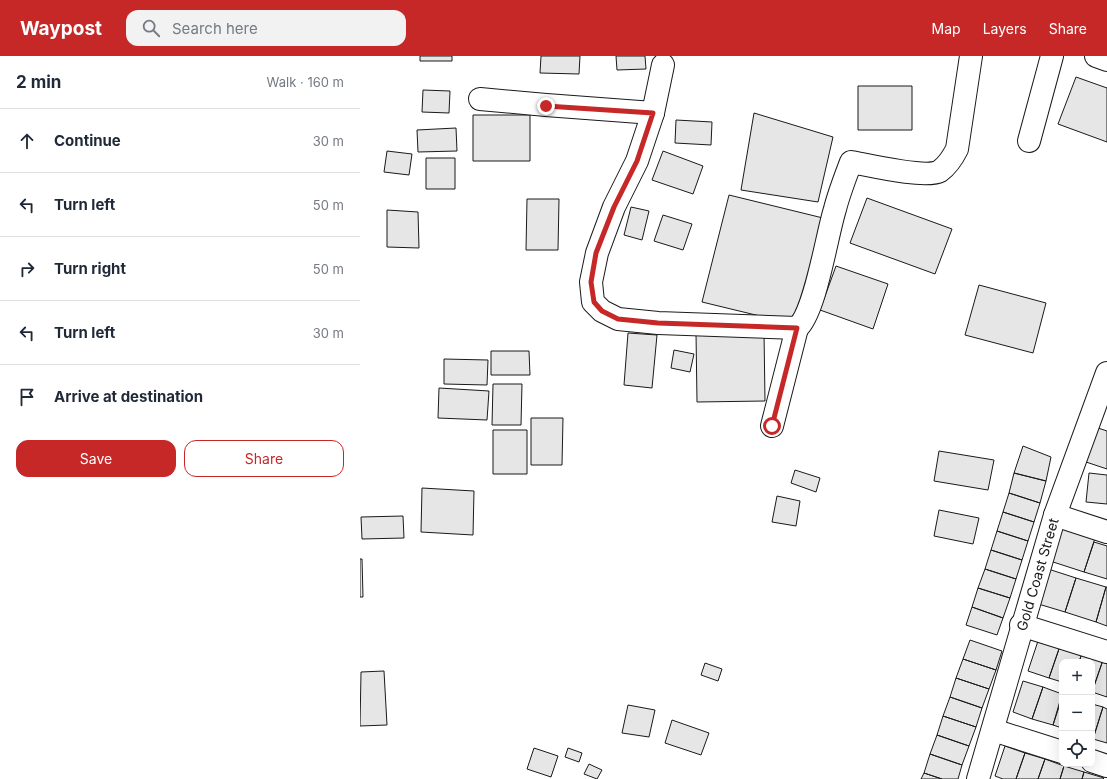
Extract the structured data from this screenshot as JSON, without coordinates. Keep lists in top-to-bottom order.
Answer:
{
  "streets": {
    "street": ["Gold Coast Street"]
  },
  "page": {
    "header": "Waypost",
    "search": "Search here",
    "nav": ["Map", "Layers", "Share"],
    "heading": ["2 min", "Walk · 160 m"],
    "list": [
      ["Continue", "30 m"],
      ["Turn left", "50 m"],
      ["Turn right", "50 m"],
      ["Turn left", "30 m"],
      "Arrive at destination"
    ],
    "buttons": ["Save", "Share"],
    "map_buttons": ["+", "−"]
  }
}
